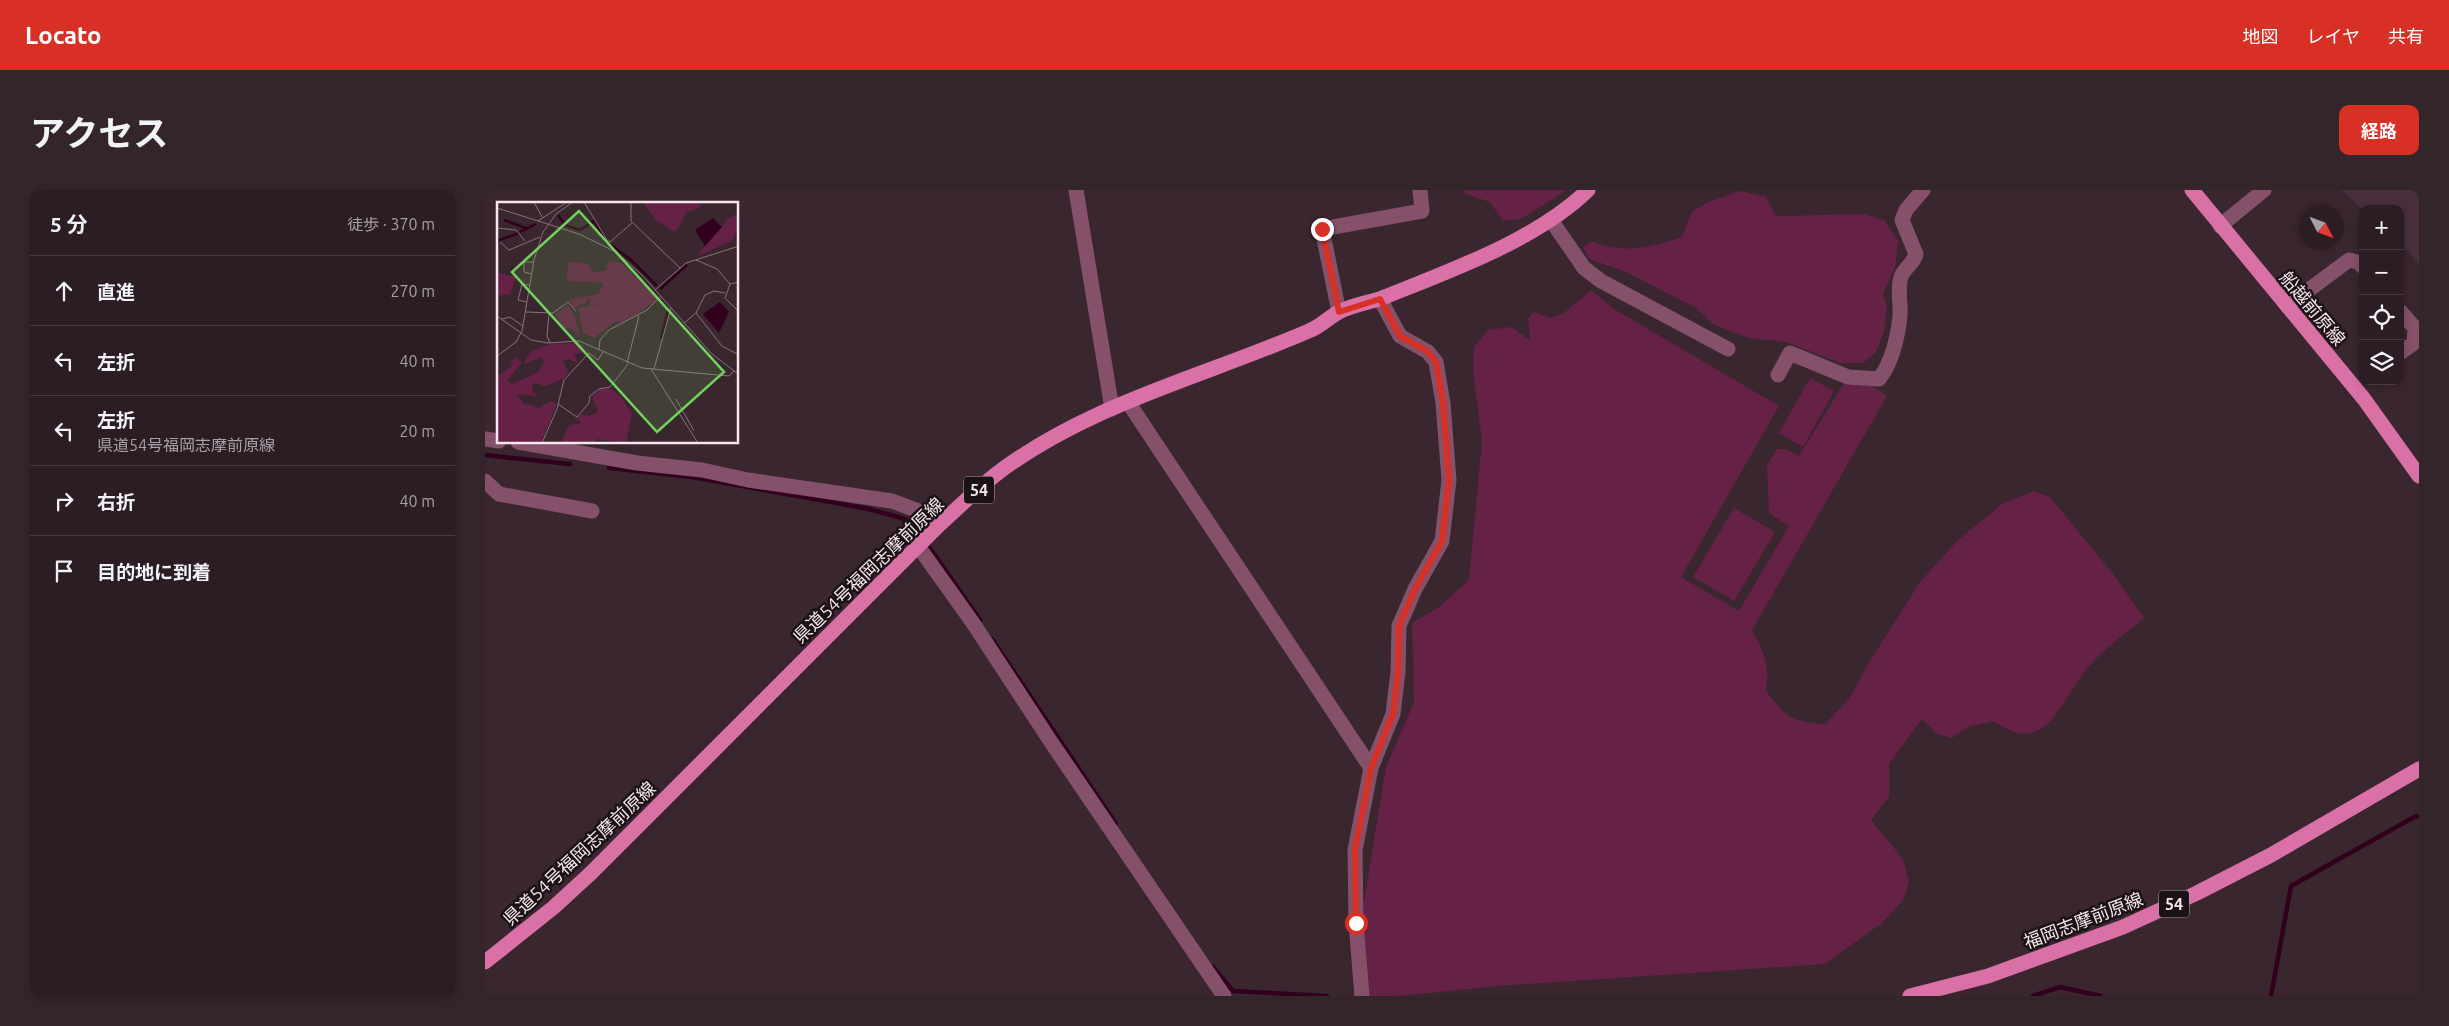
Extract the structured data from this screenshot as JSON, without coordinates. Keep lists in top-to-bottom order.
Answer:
{
  "streets": {
    "main road": [
      "船越前原線",
      "54",
      "県道54号福岡志摩前原線",
      "福岡志摩前原線"
    ]
  },
  "north": "bottom right",
  "page": {
    "header": "Locato",
    "nav": ["地図", "レイヤ", "共有"],
    "title": "アクセス",
    "buttons": "経路",
    "heading": ["5 分", "徒歩 · 370 m"],
    "map_buttons": ["+", "−"],
    "list": [
      ["直進", "270 m"],
      ["左折", "40 m"],
      ["左折", "県道54号福岡志摩前原線", "20 m"],
      ["右折", "40 m"],
      "目的地に到着"
    ]
  }
}
